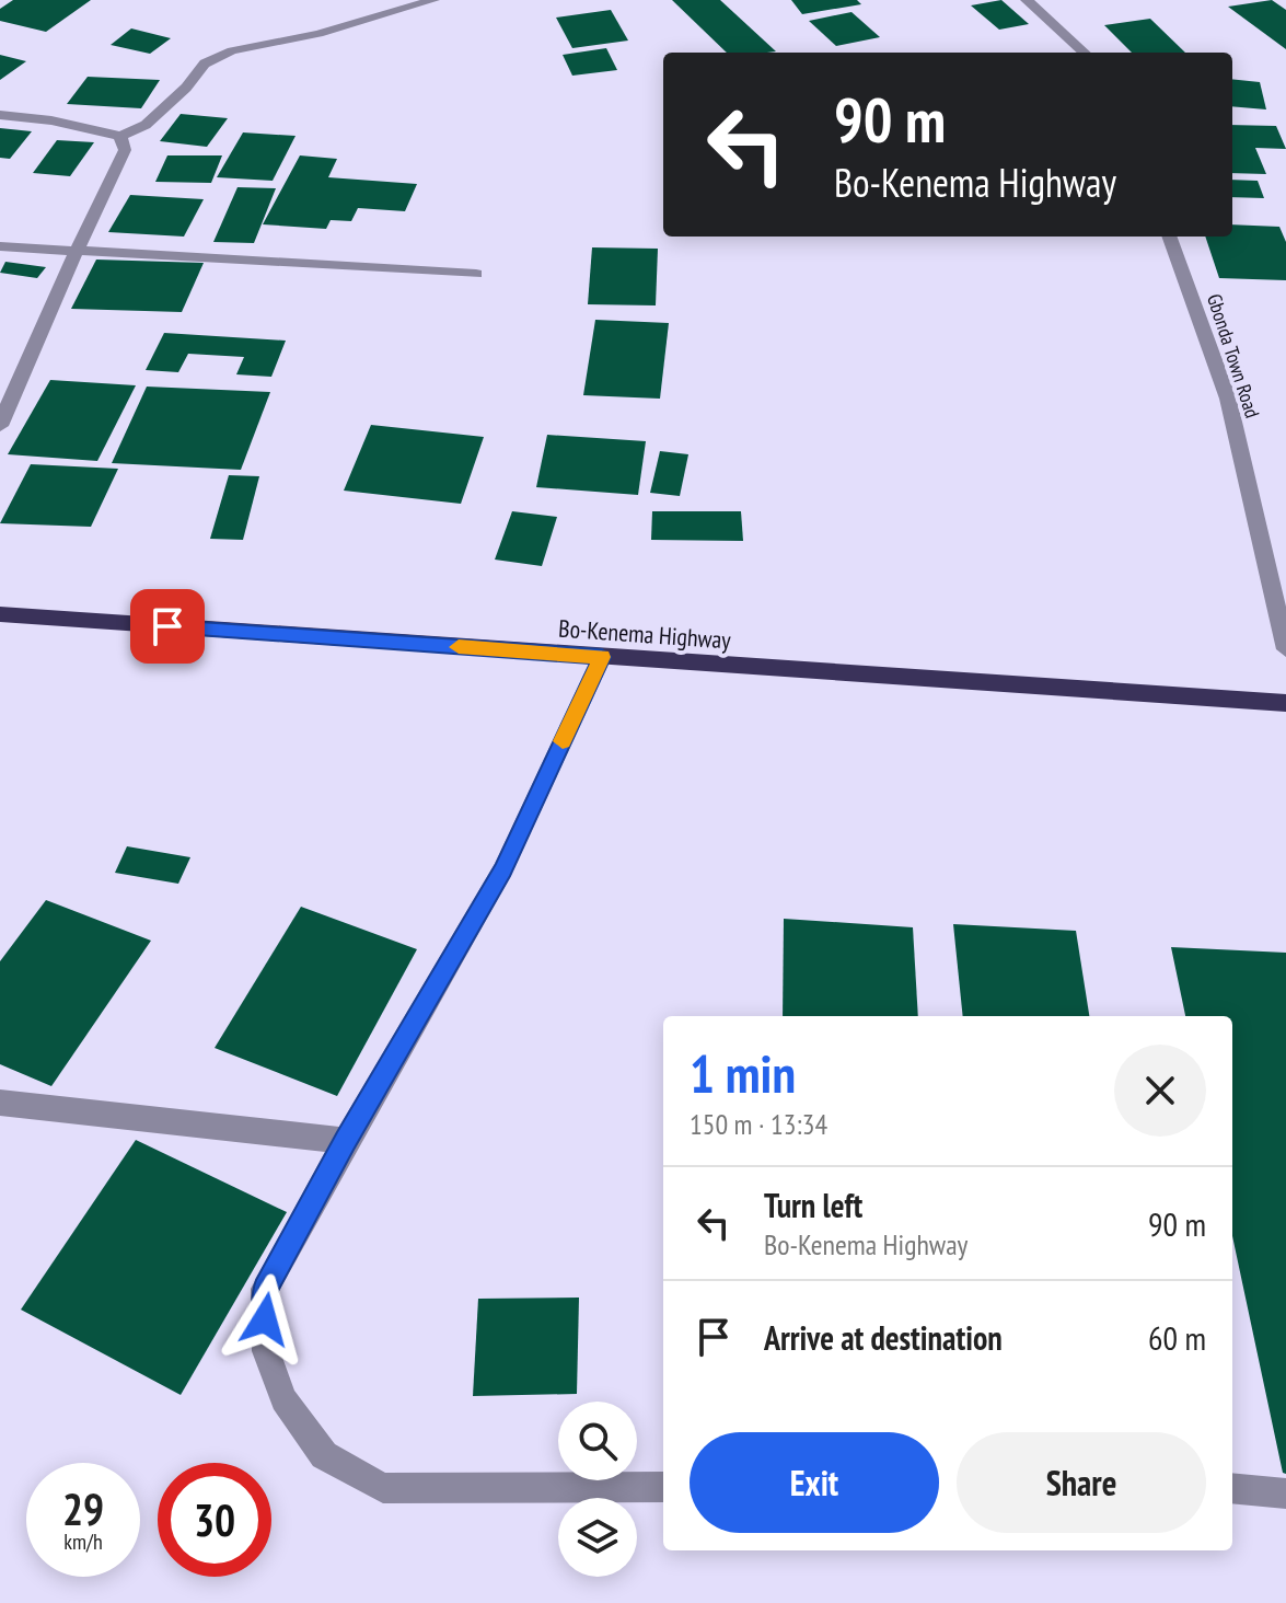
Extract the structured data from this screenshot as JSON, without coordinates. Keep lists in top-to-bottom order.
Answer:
{
  "streets": {
    "highway": ["Bo-Kenema Highway"],
    "street": ["Gbonda Town Road"]
  },
  "page": {
    "turn": ["90 m", "Bo-Kenema Highway"],
    "heading": ["1 min", "150 m · 13:34"],
    "list": [
      {
        "name": "Turn left",
        "note": "Bo-Kenema Highway",
        "value": "90 m"
      },
      {
        "name": "Arrive at destination",
        "value": "60 m"
      }
    ],
    "buttons": ["Exit", "Share"],
    "speed": "29 km/h",
    "limit": "30"
  }
}
